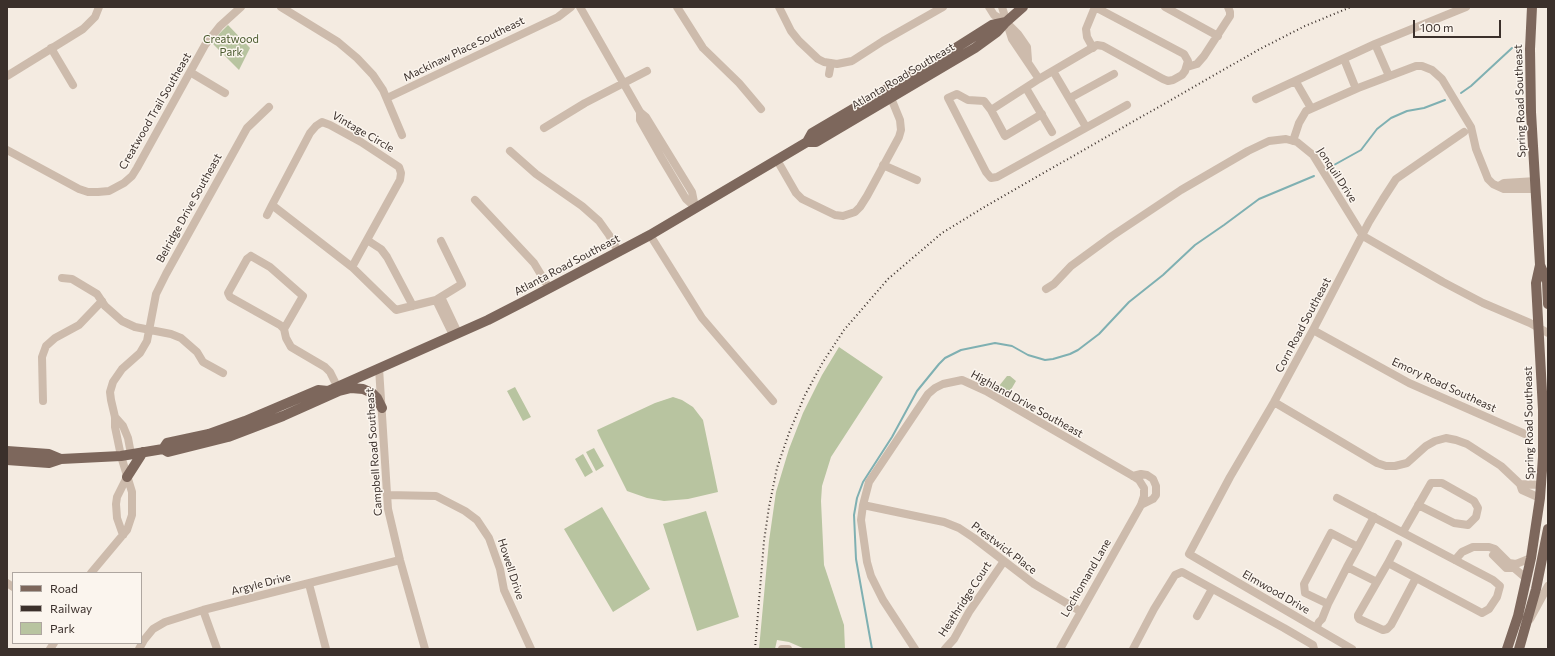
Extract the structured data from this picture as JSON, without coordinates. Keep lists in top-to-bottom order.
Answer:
{
  "streets": {
    "main road": ["Atlanta Road Southeast", "Spring Road Southeast"],
    "street": [
      "Mackinaw Place Southeast",
      "Creatwood Trail Southeast",
      "Vintage Circle",
      "Jonquil Drive",
      "Belridge Drive Southeast",
      "Corn Road Southeast",
      "Emory Road Southeast",
      "Highland Drive Southeast",
      "Campbell Road Southeast",
      "Prestwick Place",
      "Howell Drive",
      "Lochlomand Lane",
      "Argyle Drive",
      "Elmwood Drive",
      "Heathridge Court"
    ]
  },
  "crossings": [
    ["Atlanta Road Southeast", "Belridge Drive Southeast"],
    ["Atlanta Road Southeast", "Campbell Road Southeast"],
    ["Spring Road Southeast", "Jonquil Drive"],
    ["Jonquil Drive", "Corn Road Southeast"],
    ["Corn Road Southeast", "Emory Road Southeast"],
    ["Corn Road Southeast", "Elmwood Drive"],
    ["Highland Drive Southeast", "Prestwick Place"],
    ["Highland Drive Southeast", "Lochlomand Lane"],
    ["Campbell Road Southeast", "Howell Drive"],
    ["Campbell Road Southeast", "Argyle Drive"],
    ["Prestwick Place", "Lochlomand Lane"],
    ["Prestwick Place", "Heathridge Court"]
  ],
  "parks": ["Creatwood Park"],
  "legend": ["Road", "Railway", "Park"],
  "scale_bar": "100 m"
}
